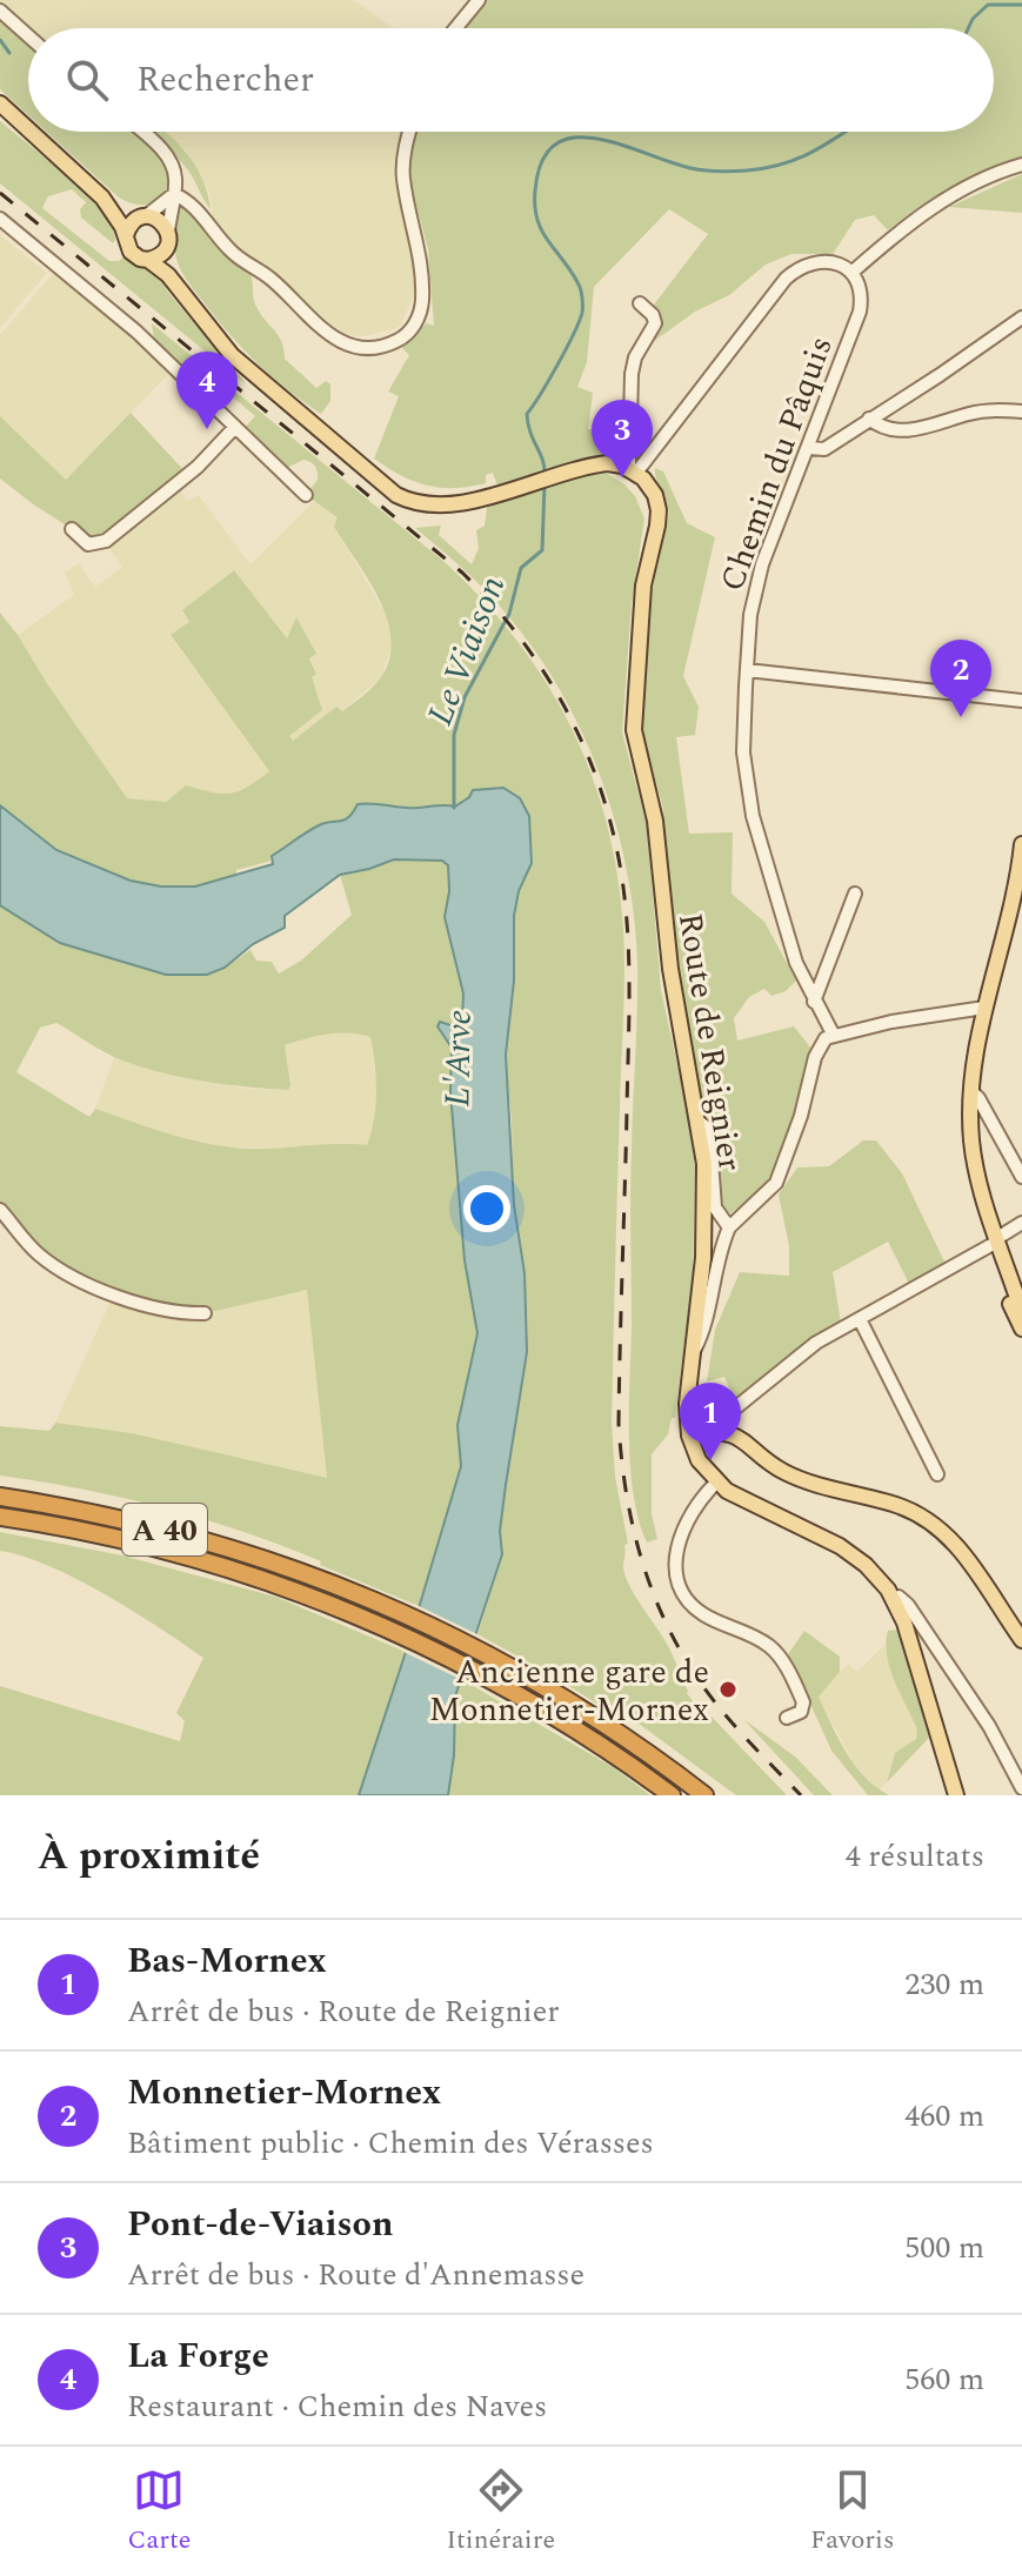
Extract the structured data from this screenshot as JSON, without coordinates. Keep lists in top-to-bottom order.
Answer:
{
  "streets": {
    "highway": ["A 40"],
    "main road": ["Route de Reignier"],
    "street": ["Chemin du Pâquis"]
  },
  "crossings": [
    ["Chemin du Pâquis", "Route de Reignier"]
  ],
  "water": ["Le Viaison", "L'Arve"],
  "places": ["Ancienne gare de Monnetier-Mornex"],
  "page": {
    "search": "Rechercher",
    "pins": [
      "4",
      "3",
      "2",
      "1"
    ],
    "heading": ["À proximité", "4 résultats"],
    "list": [
      {
        "mark": "1",
        "name": "Bas-Mornex",
        "note": "Arrêt de bus · Route de Reignier",
        "value": "230 m"
      },
      {
        "mark": "2",
        "name": "Monnetier-Mornex",
        "note": "Bâtiment public · Chemin des Vérasses",
        "value": "460 m"
      },
      {
        "mark": "3",
        "name": "Pont-de-Viaison",
        "note": "Arrêt de bus · Route d'Annemasse",
        "value": "500 m"
      },
      {
        "mark": "4",
        "name": "La Forge",
        "note": "Restaurant · Chemin des Naves",
        "value": "560 m"
      }
    ],
    "nav": ["Carte", "Itinéraire", "Favoris"]
  }
}
